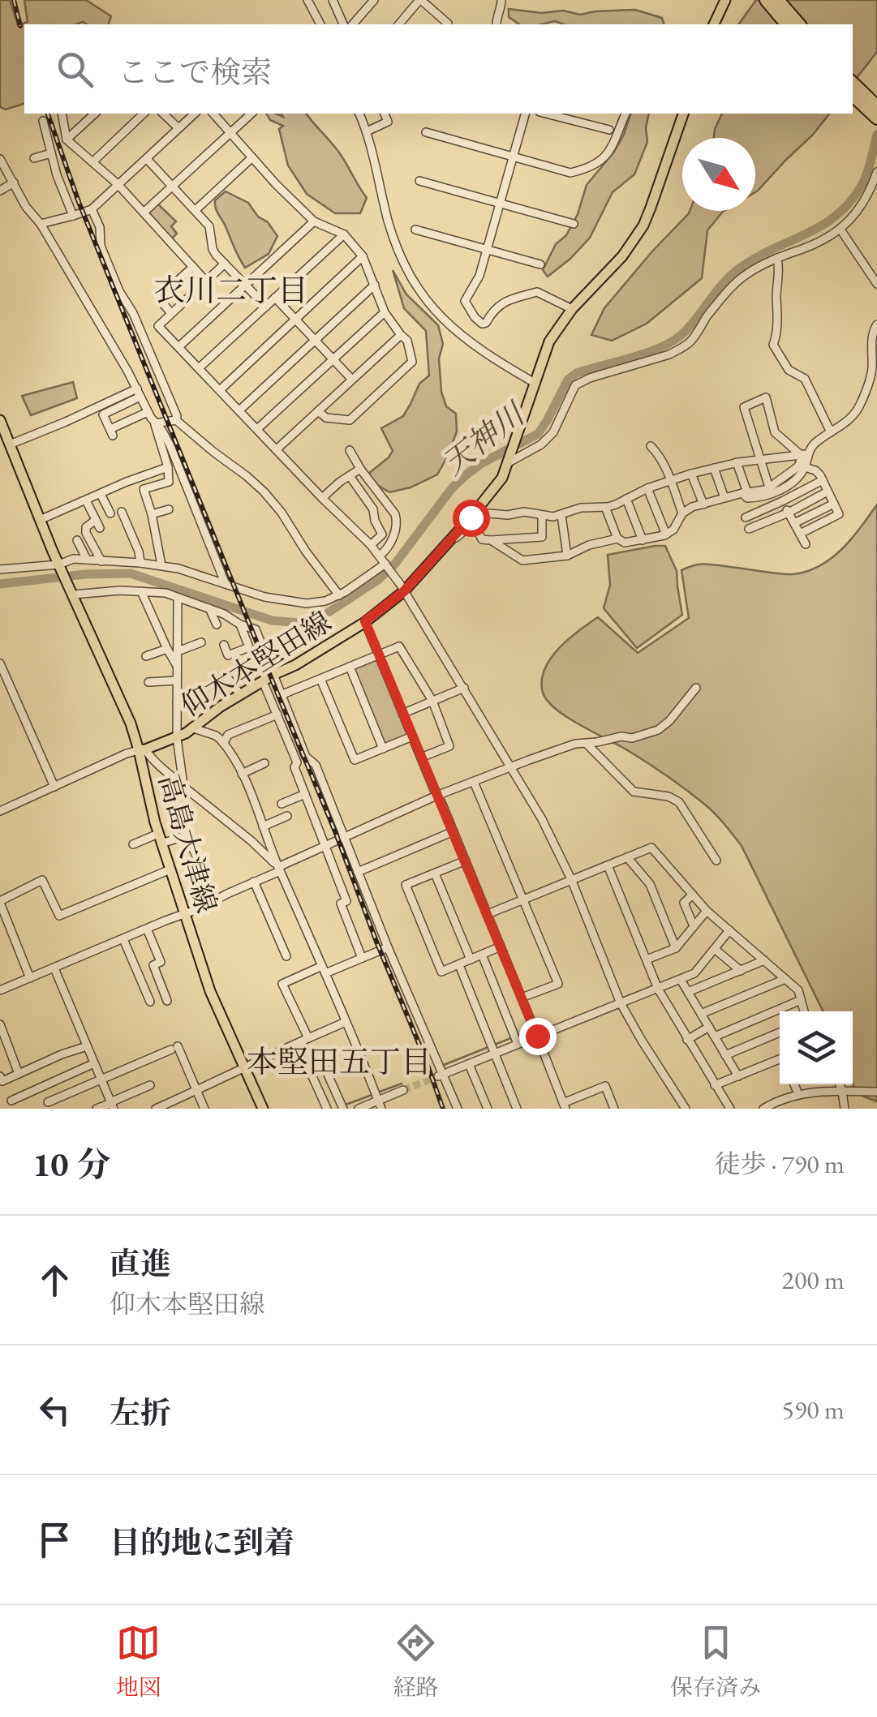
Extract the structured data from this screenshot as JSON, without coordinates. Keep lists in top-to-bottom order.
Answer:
{
  "streets": {
    "main road": ["仰木本堅田線", "高島大津線"]
  },
  "crossings": [
    ["仰木本堅田線", "高島大津線"]
  ],
  "districts": ["衣川二丁目", "本堅田五丁目"],
  "water": ["天神川"],
  "north": "bottom right",
  "page": {
    "search": "ここで検索",
    "heading": ["10 分", "徒歩 · 790 m"],
    "list": [
      ["直進", "仰木本堅田線", "200 m"],
      ["左折", "590 m"],
      "目的地に到着"
    ],
    "nav": ["地図", "経路", "保存済み"]
  }
}
